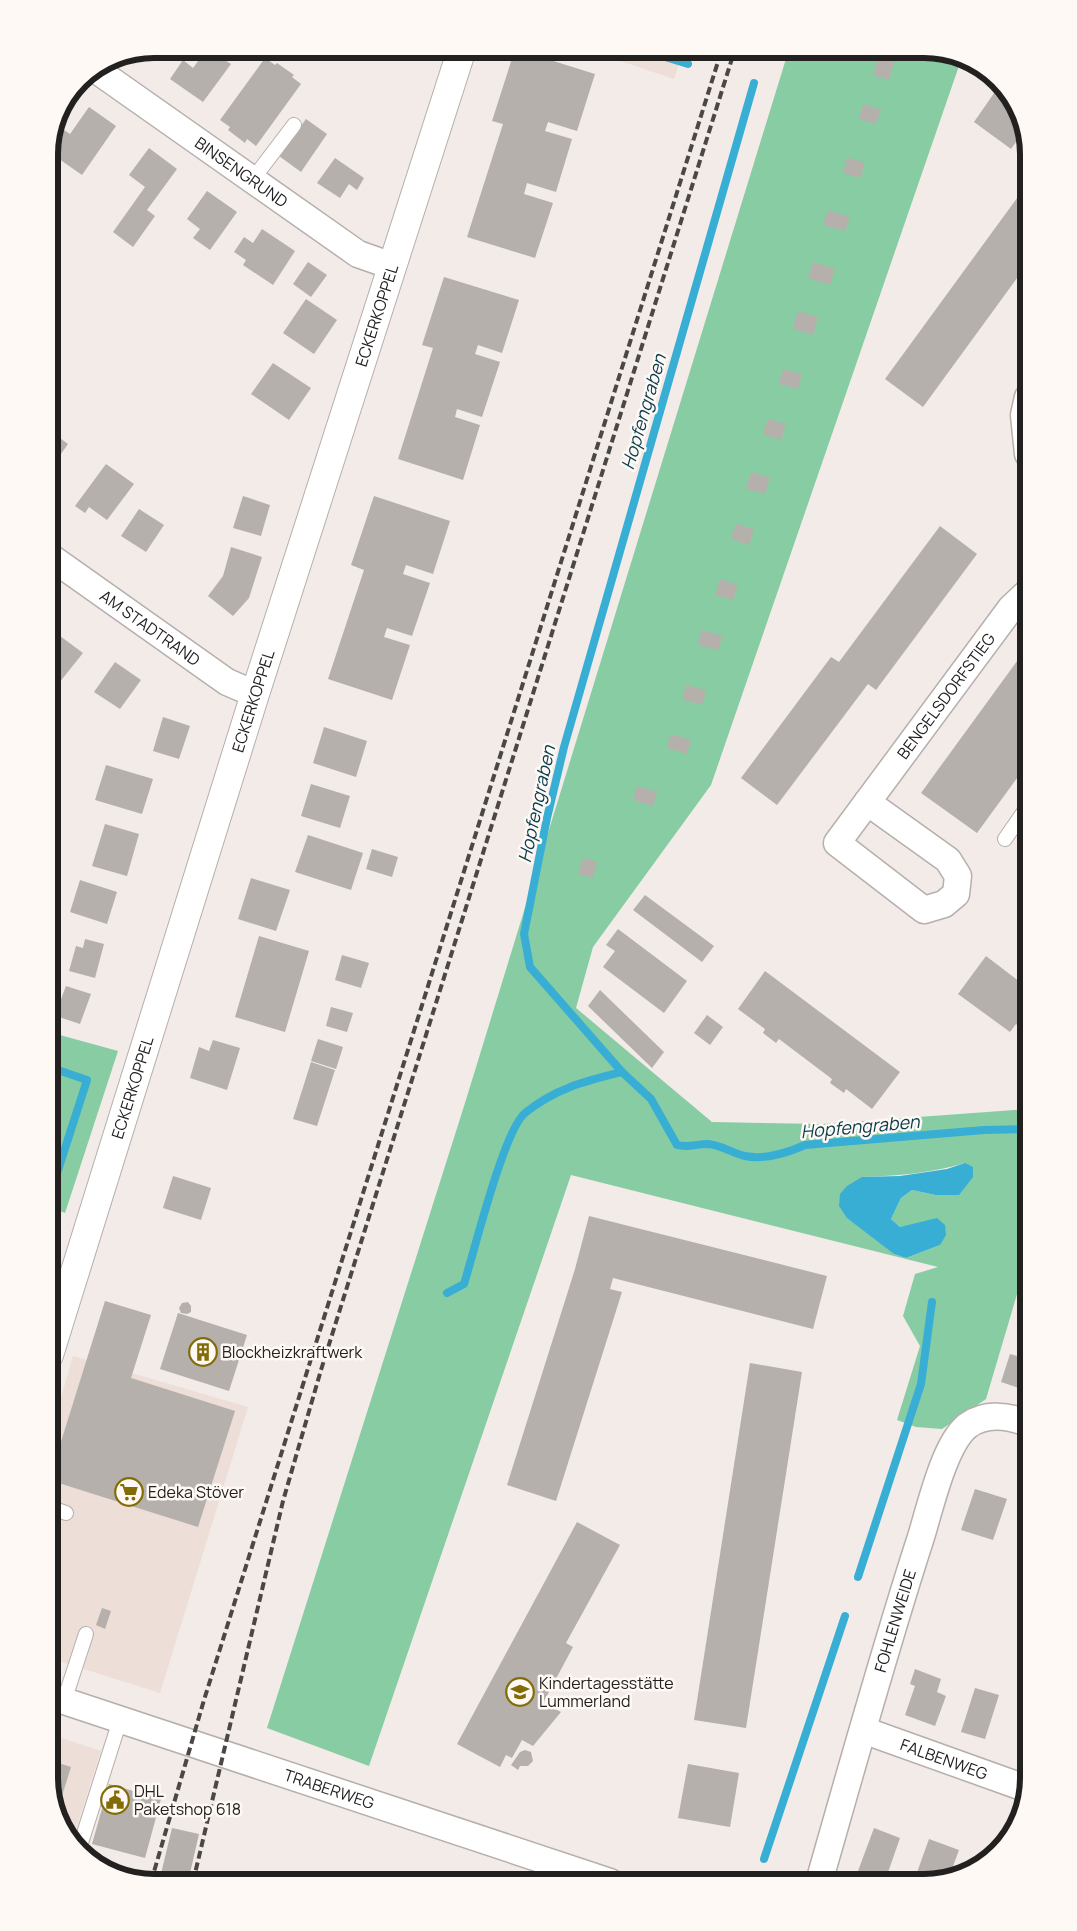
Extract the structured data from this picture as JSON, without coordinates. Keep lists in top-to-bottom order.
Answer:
{
  "streets": {
    "street": [
      "BINSENGRUND",
      "ECKERKOPPEL",
      "AM STADTRAND",
      "BENGELSDORFSTIEG",
      "FOHLENWEIDE",
      "FALBENWEG",
      "TRABERWEG"
    ]
  },
  "crossings": [
    ["BINSENGRUND", "ECKERKOPPEL"],
    ["ECKERKOPPEL", "AM STADTRAND"],
    ["FOHLENWEIDE", "FALBENWEG"]
  ],
  "water": ["Hopfengraben"],
  "places": {
    "building": ["Blockheizkraftwerk"],
    "supermarket": ["Edeka Stöver"],
    "school or university": ["Kindertagesstätte Lummerland"],
    "public building": ["DHL Paketshop 618"]
  }
}
